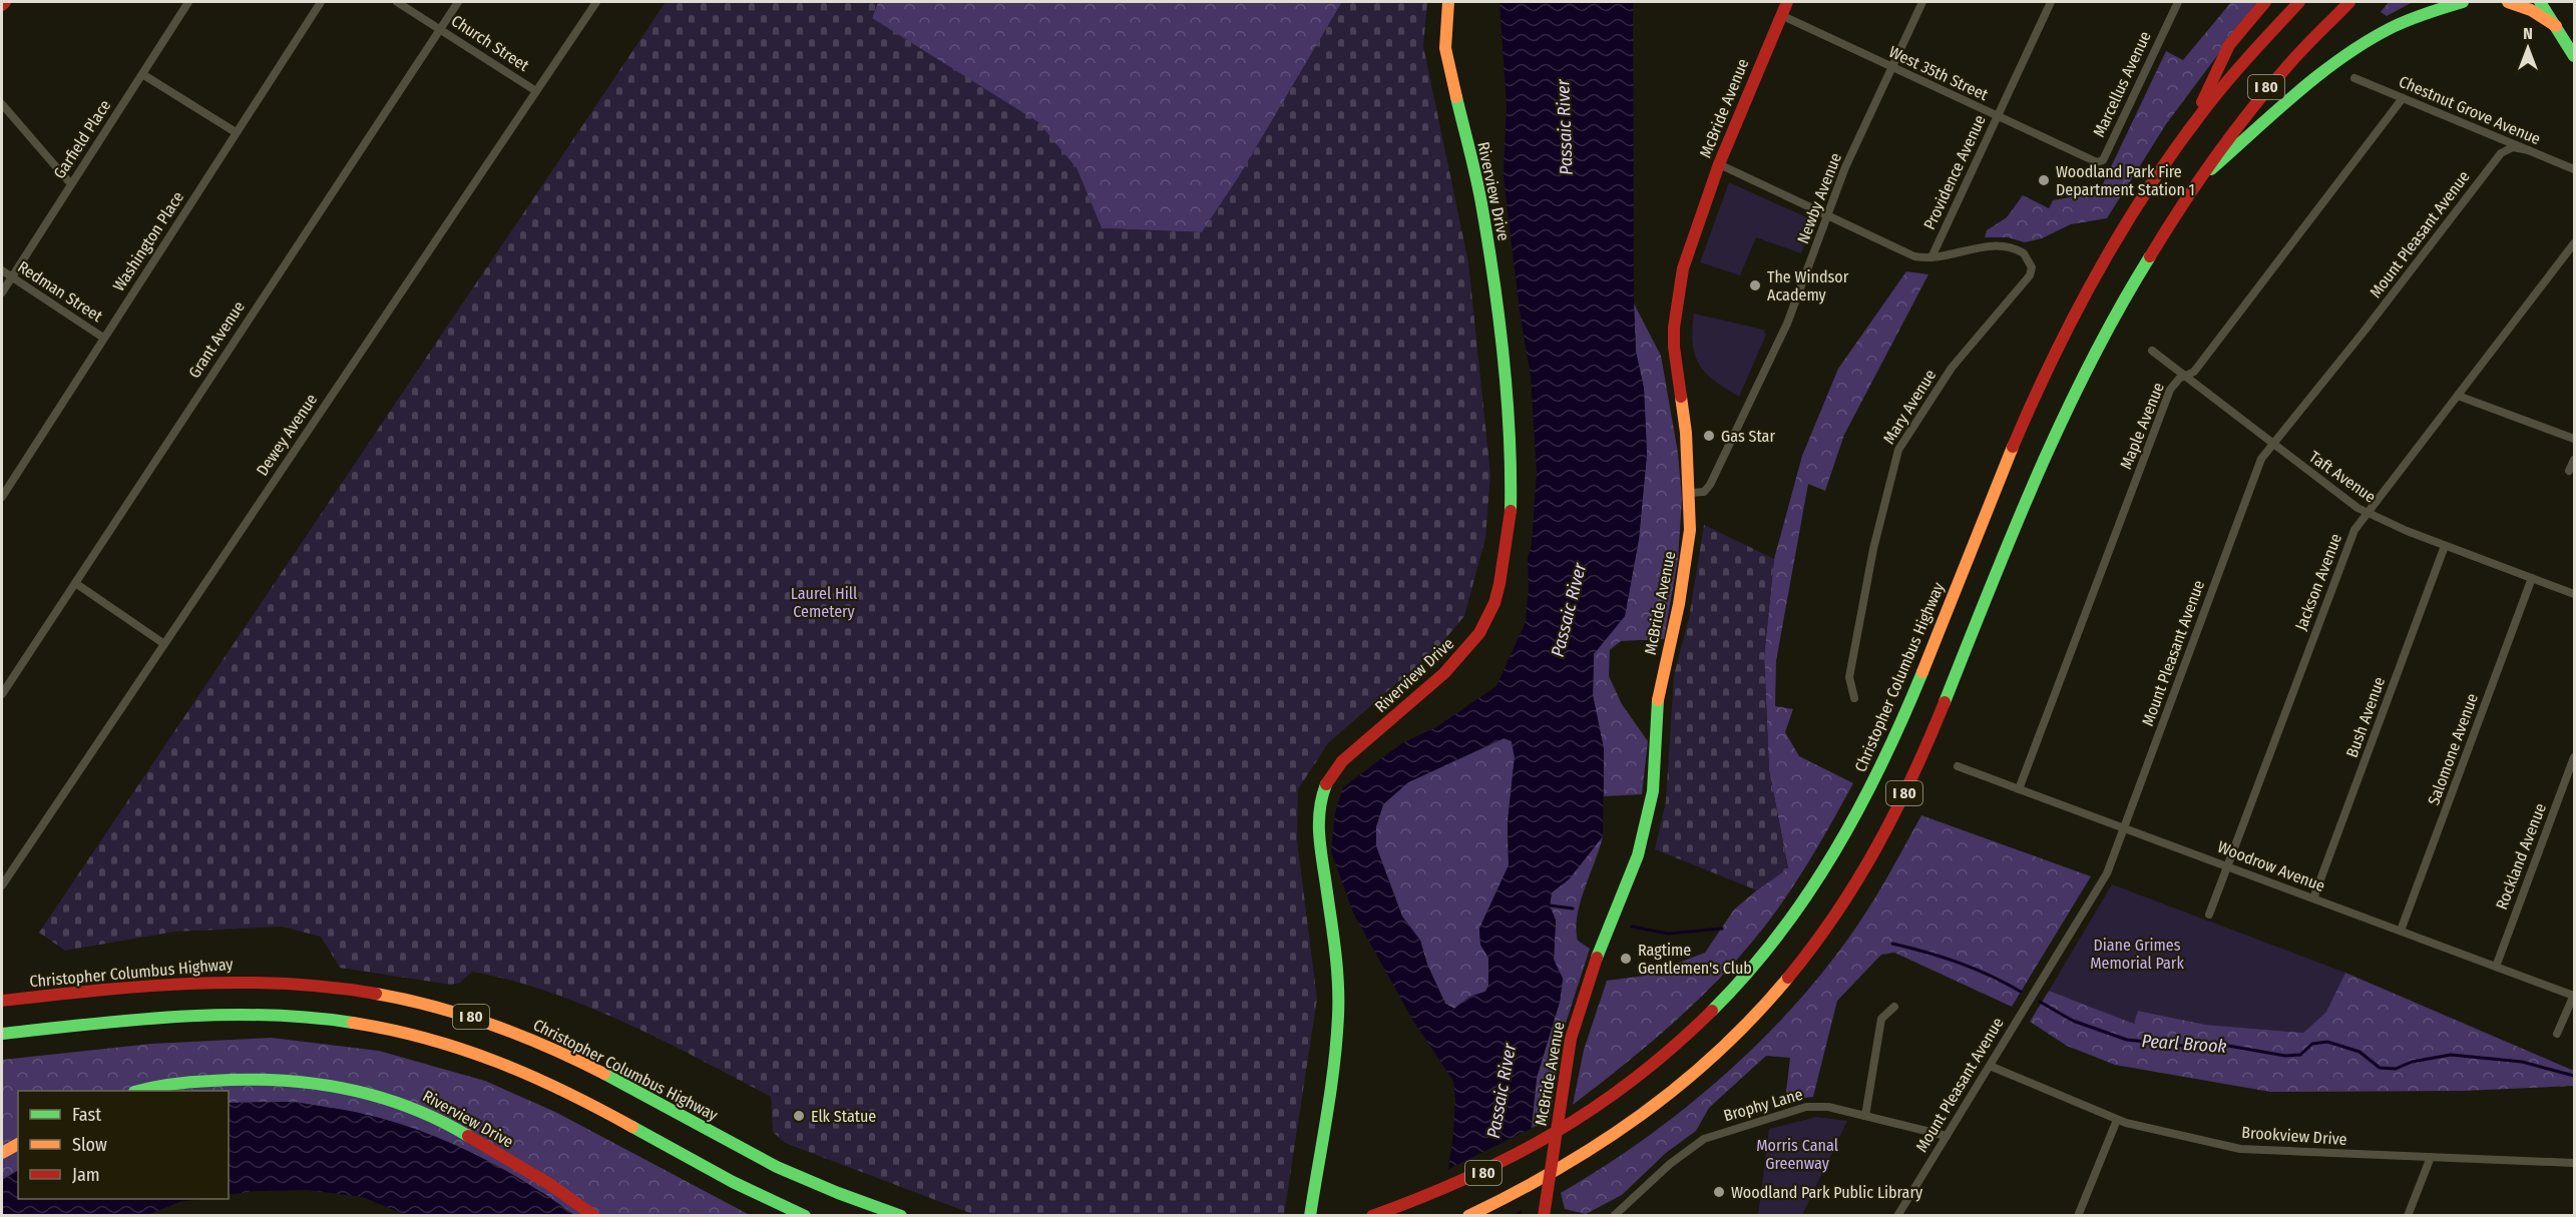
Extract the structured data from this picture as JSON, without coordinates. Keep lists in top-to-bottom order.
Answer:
{
  "streets": {
    "main road": [
      "I 80",
      "McBride Avenue",
      "Riverview Drive",
      "Christopher Columbus Highway"
    ],
    "street": [
      "Church Street",
      "West 35th Street",
      "Marcellus Avenue",
      "Chestnut Grove Avenue",
      "Garfield Place",
      "Providence Avenue",
      "Newby Avenue",
      "Mount Pleasant Avenue",
      "Washington Place",
      "Redman Street",
      "Grant Avenue",
      "Mary Avenue",
      "Maple Avenue",
      "Dewey Avenue",
      "Taft Avenue",
      "Jackson Avenue",
      "Bush Avenue",
      "Salomone Avenue",
      "Rockland Avenue",
      "Woodrow Avenue",
      "Brophy Lane",
      "Brookview Drive"
    ]
  },
  "crossings": [
    ["Church Street", "Grant Avenue"],
    ["Church Street", "Dewey Avenue"],
    ["West 35th Street", "Marcellus Avenue"],
    ["West 35th Street", "McBride Avenue"],
    ["West 35th Street", "Providence Avenue"],
    ["West 35th Street", "Newby Avenue"],
    ["McBride Avenue", "Newby Avenue"],
    ["Chestnut Grove Avenue", "Mount Pleasant Avenue"],
    ["Chestnut Grove Avenue", "Maple Avenue"],
    ["Garfield Place", "Redman Street"],
    ["Providence Avenue", "Mary Avenue"],
    ["Mount Pleasant Avenue", "Taft Avenue"],
    ["Mount Pleasant Avenue", "Woodrow Avenue"],
    ["Mount Pleasant Avenue", "Brophy Lane"],
    ["Mount Pleasant Avenue", "Brookview Drive"],
    ["Washington Place", "Redman Street"],
    ["Maple Avenue", "Taft Avenue"],
    ["Maple Avenue", "Woodrow Avenue"],
    ["Taft Avenue", "Jackson Avenue"],
    ["Taft Avenue", "Bush Avenue"],
    ["Taft Avenue", "Salomone Avenue"],
    ["Jackson Avenue", "Woodrow Avenue"],
    ["Bush Avenue", "Woodrow Avenue"],
    ["Salomone Avenue", "Woodrow Avenue"],
    ["Rockland Avenue", "Woodrow Avenue"]
  ],
  "water": ["Passaic River", "Pearl Brook"],
  "parks": ["Laurel Hill Cemetery", "Diane Grimes Memorial Park", "Morris Canal Greenway"],
  "places": [
    "Woodland Park Fire Department Station 1",
    "The Windsor Academy",
    "Gas Star",
    "Ragtime Gentlemen's Club",
    "Elk Statue",
    "Woodland Park Public Library"
  ],
  "legend": ["Fast", "Slow", "Jam"],
  "north": "top"
}
